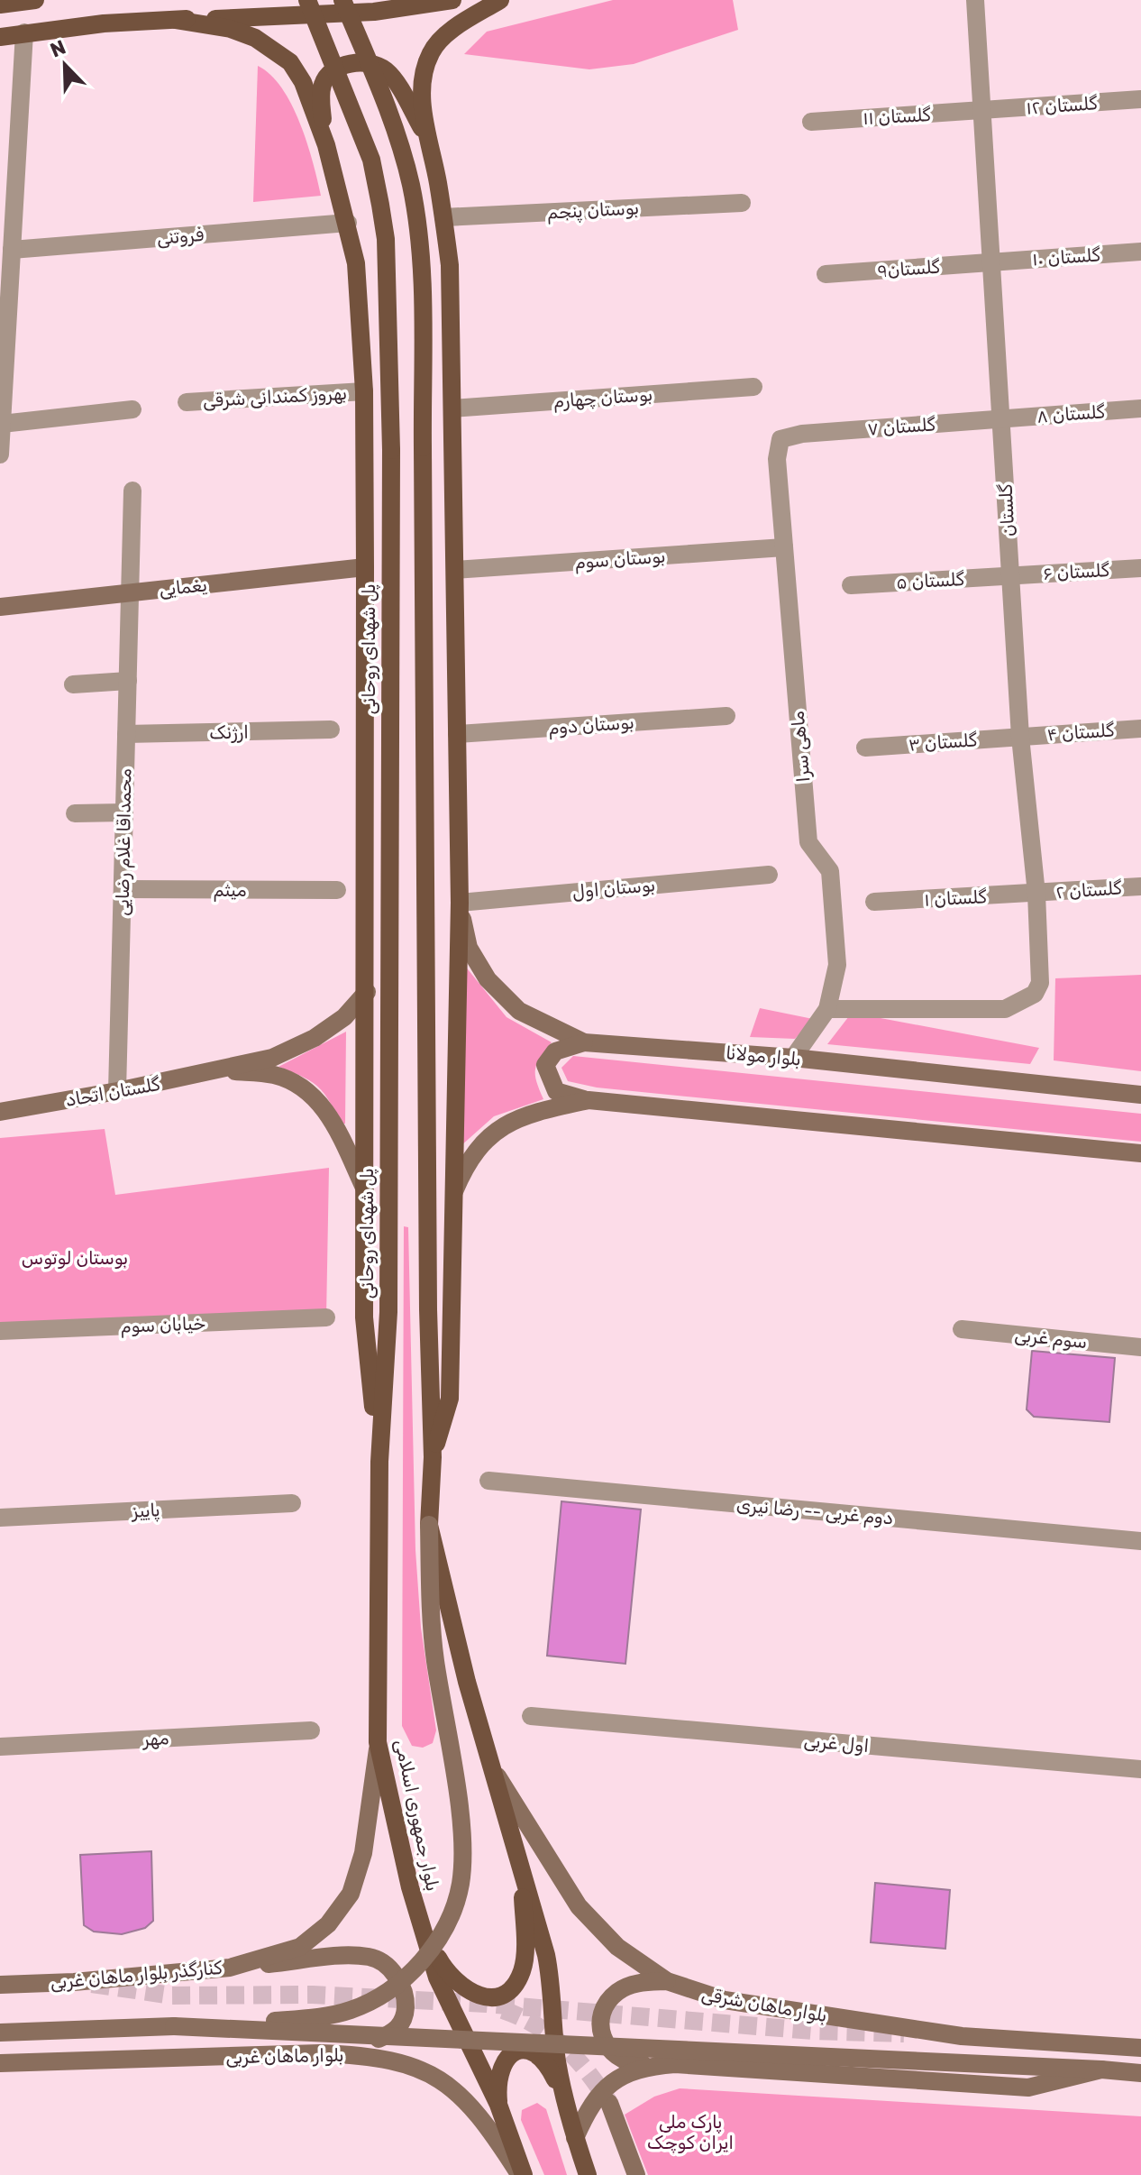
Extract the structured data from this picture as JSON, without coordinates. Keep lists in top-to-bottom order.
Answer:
{
  "streets": {
    "main road": [
      "یغمایی",
      "پل شهدای روحانی",
      "بلوار مولانا",
      "گلستان اتحاد",
      "بلوار جمهوری اسلامی",
      "کنارگذر بلوار ماهان غربی",
      "بلوار ماهان شرقی",
      "بلوار ماهان غربی"
    ],
    "street": [
      "گلستان ۱۲",
      "گلستان ۱۱",
      "بوستان پنجم",
      "فروتنی",
      "گلستان ۱۰",
      "گلستان۹",
      "بهروز کمندانی شرقی",
      "بوستان چهارم",
      "گلستان ۸",
      "گلستان ۷",
      "گلستان",
      "بوستان سوم",
      "گلستان ۶",
      "گلستان ۵",
      "بوستان دوم",
      "ارژنک",
      "گلستان ۴",
      "گلستان ۳",
      "ماهی سرا",
      "محمداقا غلام رضایی",
      "بوستان اول",
      "میثم",
      "گلستان ۲",
      "گلستان ۱",
      "خیابان سوم",
      "سوم غربی",
      "پاییز",
      "دوم غربی -- رضا نیری",
      "مهر",
      "اول غربی"
    ]
  },
  "crossings": [
    ["گلستان ۱۲", "گلستان ۱۱"],
    ["گلستان ۱۲", "گلستان"],
    ["گلستان ۱۱", "گلستان"],
    ["گلستان ۱۰", "گلستان۹"],
    ["گلستان ۱۰", "گلستان"],
    ["گلستان۹", "گلستان"],
    ["گلستان ۸", "گلستان ۷"],
    ["گلستان ۸", "گلستان"],
    ["گلستان ۷", "گلستان"],
    ["گلستان ۷", "ماهی سرا"],
    ["گلستان", "گلستان ۶"],
    ["گلستان", "گلستان ۵"],
    ["گلستان", "گلستان ۴"],
    ["گلستان", "گلستان ۳"],
    ["گلستان", "ماهی سرا"],
    ["گلستان", "گلستان ۲"],
    ["گلستان", "گلستان ۱"],
    ["بوستان سوم", "ماهی سرا"],
    ["گلستان ۶", "گلستان ۵"],
    ["یغمایی", "محمداقا غلام رضایی"],
    ["پل شهدای روحانی", "بلوار جمهوری اسلامی"],
    ["ارژنک", "محمداقا غلام رضایی"],
    ["گلستان ۴", "گلستان ۳"],
    ["ماهی سرا", "بلوار مولانا"],
    ["محمداقا غلام رضایی", "میثم"],
    ["محمداقا غلام رضایی", "گلستان اتحاد"],
    ["بوستان اول", "بلوار مولانا"],
    ["گلستان ۲", "گلستان ۱"],
    ["بلوار جمهوری اسلامی", "کنارگذر بلوار ماهان غربی"],
    ["بلوار جمهوری اسلامی", "بلوار ماهان غربی"]
  ],
  "parks": ["بوستان لوتوس", "پارک ملی ایران کوچک"],
  "north": "top left"
}
